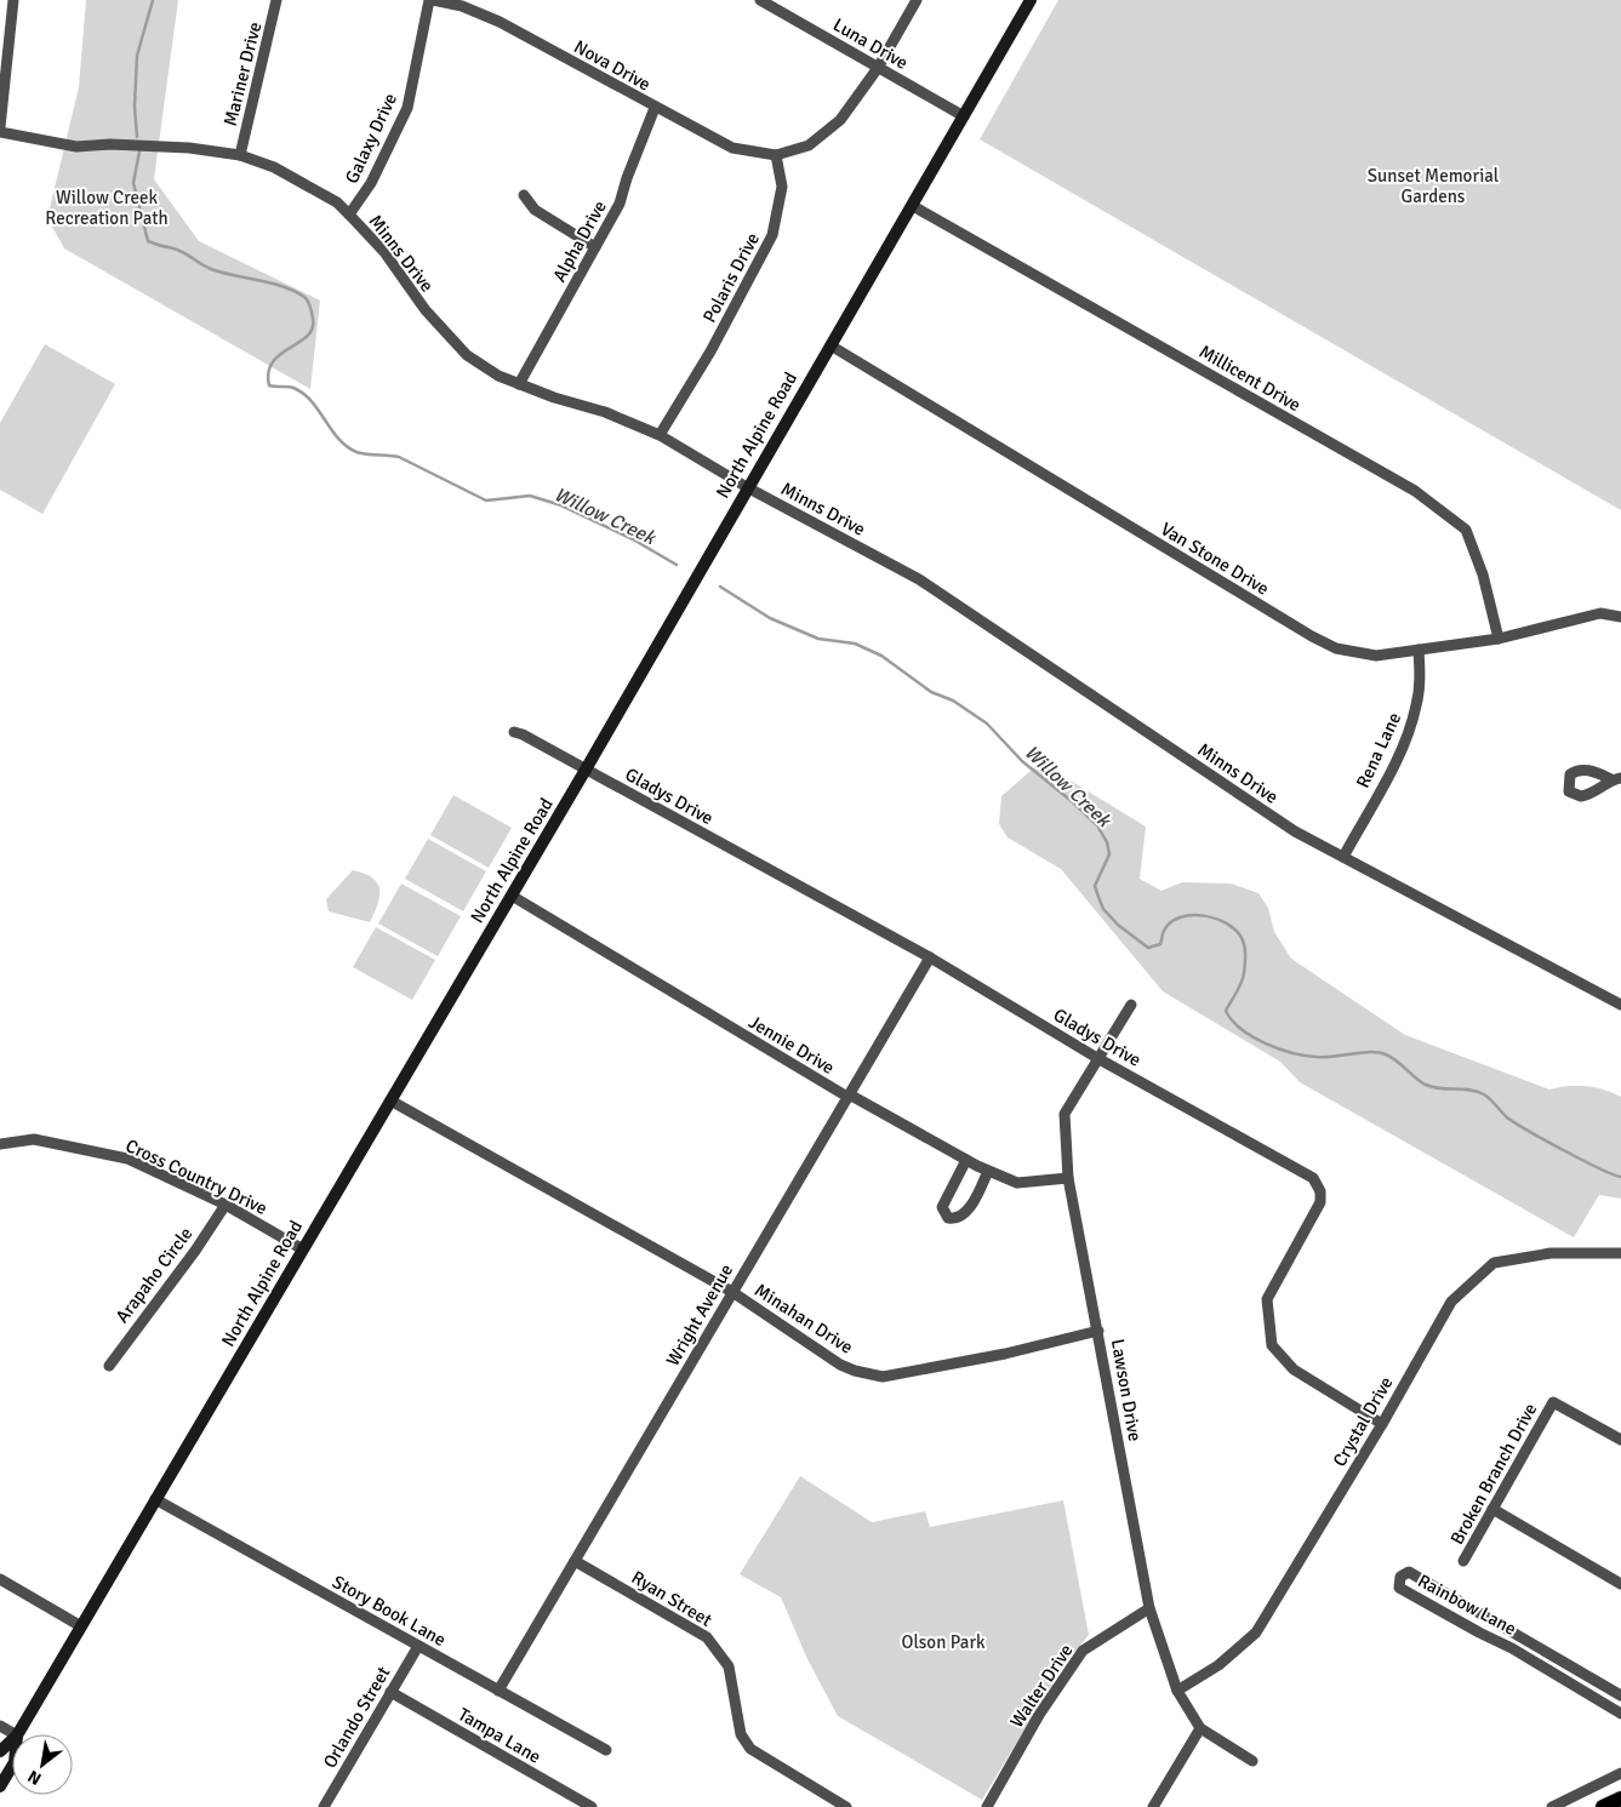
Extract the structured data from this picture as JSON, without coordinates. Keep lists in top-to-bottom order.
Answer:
{
  "streets": {
    "main road": ["North Alpine Road"],
    "street": [
      "Luna Drive",
      "Nova Drive",
      "Mariner Drive",
      "Galaxy Drive",
      "Alpha Drive",
      "Minns Drive",
      "Polaris Drive",
      "Millicent Drive",
      "Van Stone Drive",
      "Rena Lane",
      "Gladys Drive",
      "Jennie Drive",
      "Cross Country Drive",
      "Arapaho Circle",
      "Wright Avenue",
      "Minahan Drive",
      "Lawson Drive",
      "Crystal Drive",
      "Broken Branch Drive",
      "Ryan Street",
      "Rainbow Lane",
      "Story Book Lane",
      "Walter Drive",
      "Orlando Street",
      "Tampa Lane"
    ]
  },
  "crossings": [
    ["Luna Drive", "North Alpine Road"],
    ["Nova Drive", "Galaxy Drive"],
    ["Nova Drive", "Alpha Drive"],
    ["Nova Drive", "Polaris Drive"],
    ["Mariner Drive", "Minns Drive"],
    ["Galaxy Drive", "Minns Drive"],
    ["Alpha Drive", "Minns Drive"],
    ["Minns Drive", "Polaris Drive"],
    ["Minns Drive", "North Alpine Road"],
    ["Minns Drive", "Rena Lane"],
    ["Millicent Drive", "North Alpine Road"],
    ["Millicent Drive", "Van Stone Drive"],
    ["North Alpine Road", "Van Stone Drive"],
    ["North Alpine Road", "Gladys Drive"],
    ["North Alpine Road", "Jennie Drive"],
    ["North Alpine Road", "Cross Country Drive"],
    ["North Alpine Road", "Minahan Drive"],
    ["North Alpine Road", "Story Book Lane"],
    ["Van Stone Drive", "Rena Lane"],
    ["Gladys Drive", "Wright Avenue"],
    ["Gladys Drive", "Lawson Drive"],
    ["Gladys Drive", "Crystal Drive"],
    ["Jennie Drive", "Wright Avenue"],
    ["Jennie Drive", "Lawson Drive"],
    ["Cross Country Drive", "Arapaho Circle"],
    ["Wright Avenue", "Minahan Drive"],
    ["Wright Avenue", "Ryan Street"],
    ["Wright Avenue", "Story Book Lane"],
    ["Minahan Drive", "Lawson Drive"],
    ["Lawson Drive", "Crystal Drive"],
    ["Lawson Drive", "Walter Drive"],
    ["Story Book Lane", "Orlando Street"],
    ["Orlando Street", "Tampa Lane"]
  ],
  "water": ["Willow Creek"],
  "parks": ["Sunset Memorial Gardens", "Willow Creek Recreation Path", "Olson Park"],
  "north": "bottom left"
}
